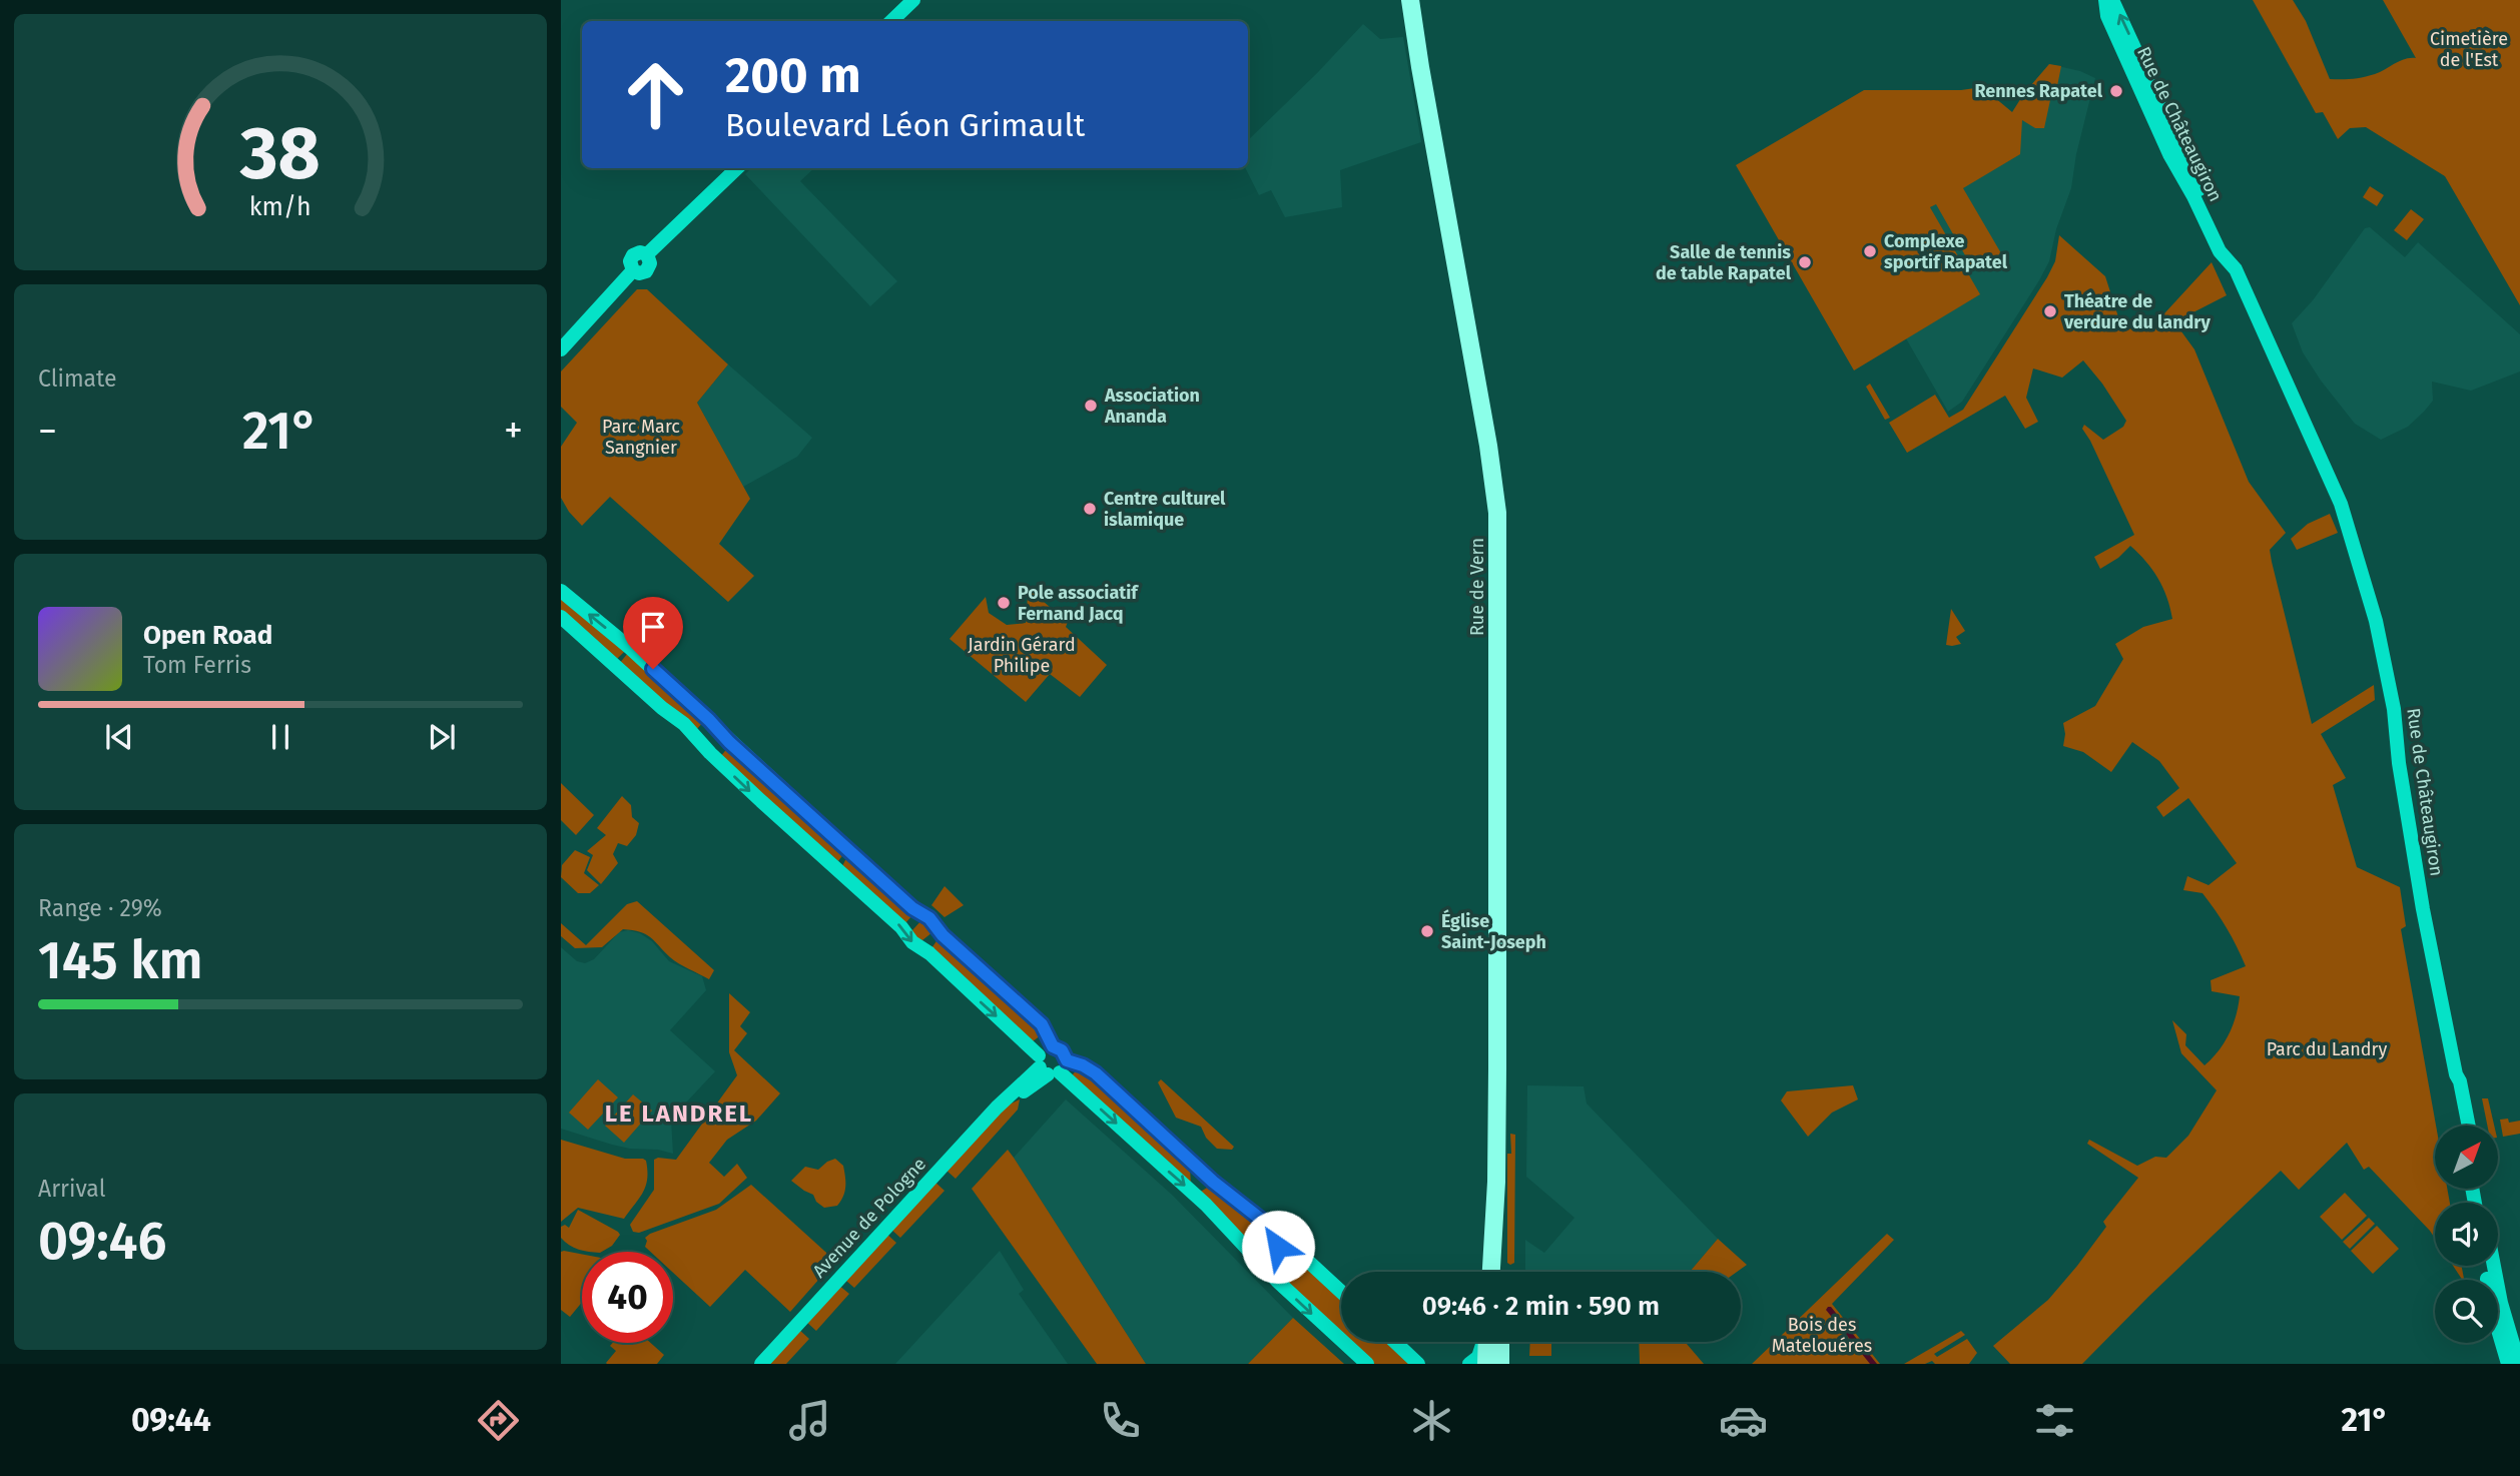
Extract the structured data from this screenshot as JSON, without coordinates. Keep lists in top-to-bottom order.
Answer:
{
  "streets": {
    "main road": ["Rue de Châteaugiron", "Rue de Vern", "Avenue de Pologne"]
  },
  "districts": ["LE LANDREL"],
  "parks": [
    "Cimetière de l'Est",
    "Parc Marc Sangnier",
    "Jardin Gérard Philipe",
    "Parc du Landry",
    "Bois des Matelouéres"
  ],
  "places": [
    "Rennes Rapatel",
    "Complexe sportif Rapatel",
    "Salle de tennis de table Rapatel",
    "Théatre de verdure du landry",
    "Association Ananda",
    "Centre culturel islamique",
    "Pole associatif Fernand Jacq",
    "Église Saint-Joseph"
  ],
  "north": "top right",
  "page": {
    "turn": ["200 m", "Boulevard Léon Grimault"],
    "tile": [
      "Climate",
      ["Range · 29%", "145 km"],
      ["Arrival", "09:46"]
    ],
    "heat": ["−", "21°", "+"],
    "song": ["Open Road", "Tom Ferris"],
    "limit": "40",
    "trip": "09:46 · 2 min · 590 m",
    "tabs": ["09:44", "21°"],
    "gauge": ["38", "km/h"]
  }
}
